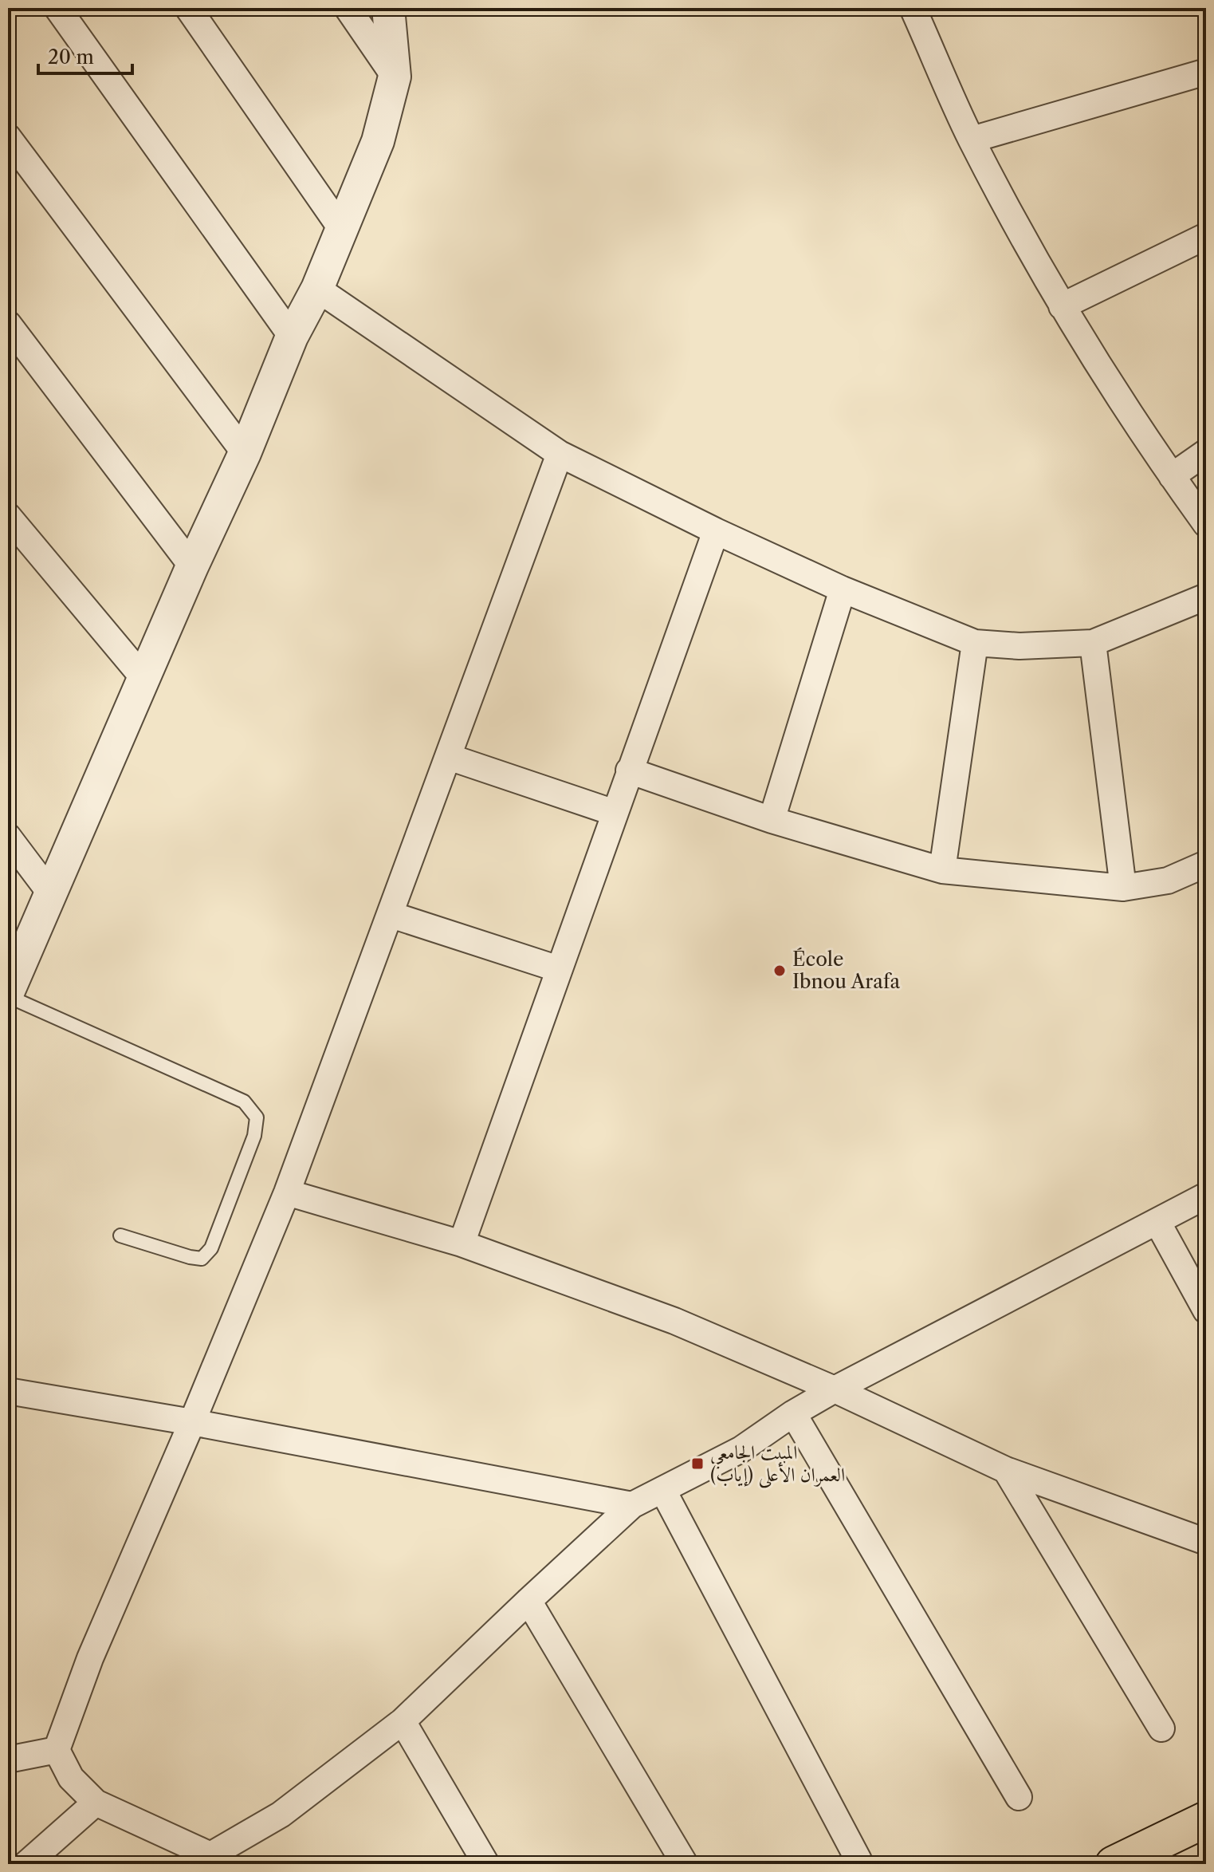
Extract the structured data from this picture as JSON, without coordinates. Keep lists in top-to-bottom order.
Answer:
{
  "places": {
    "other": ["École Ibnou Arafa"],
    "transit": ["المبيت الجامعي العمران الأعلى (إياب)"]
  },
  "scale_bar": "20 m"
}
